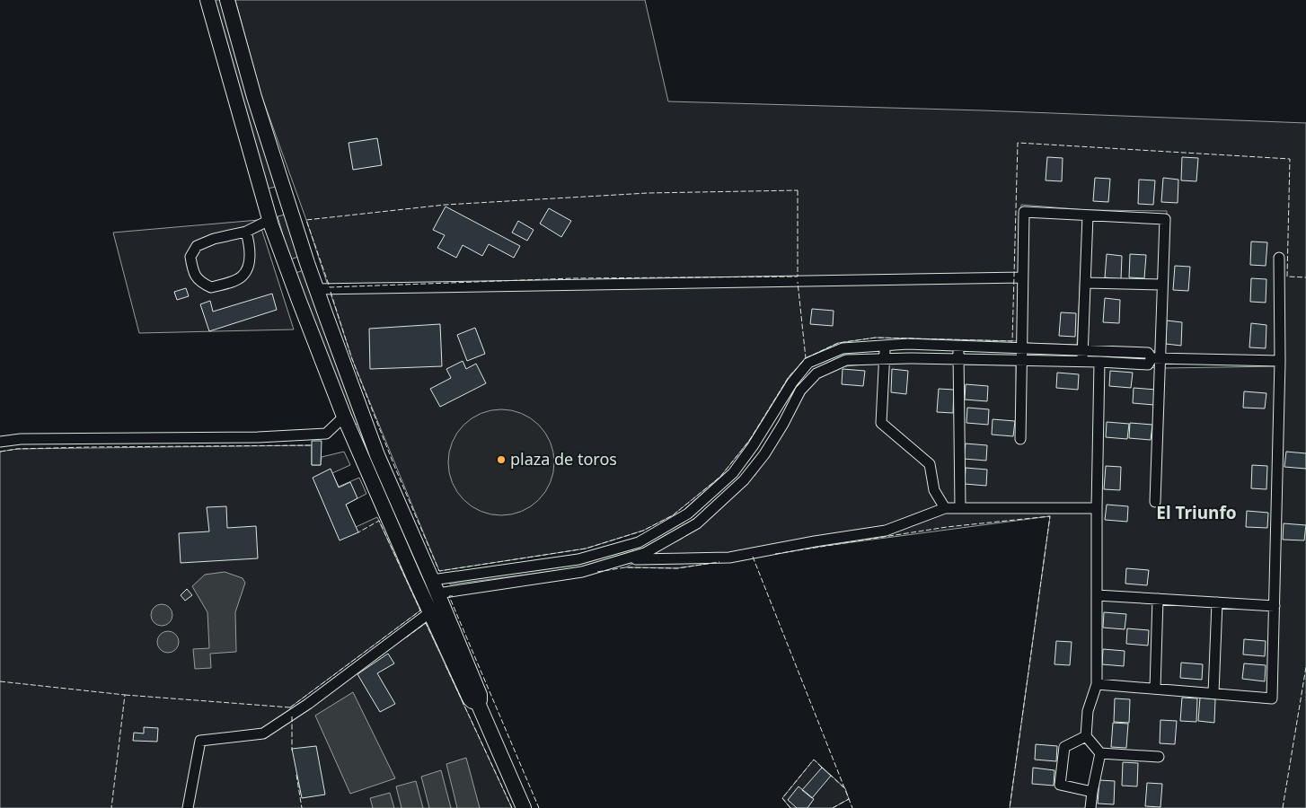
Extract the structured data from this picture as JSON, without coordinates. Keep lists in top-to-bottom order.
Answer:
{
  "districts": ["El Triunfo"],
  "places": ["plaza de toros"]
}
